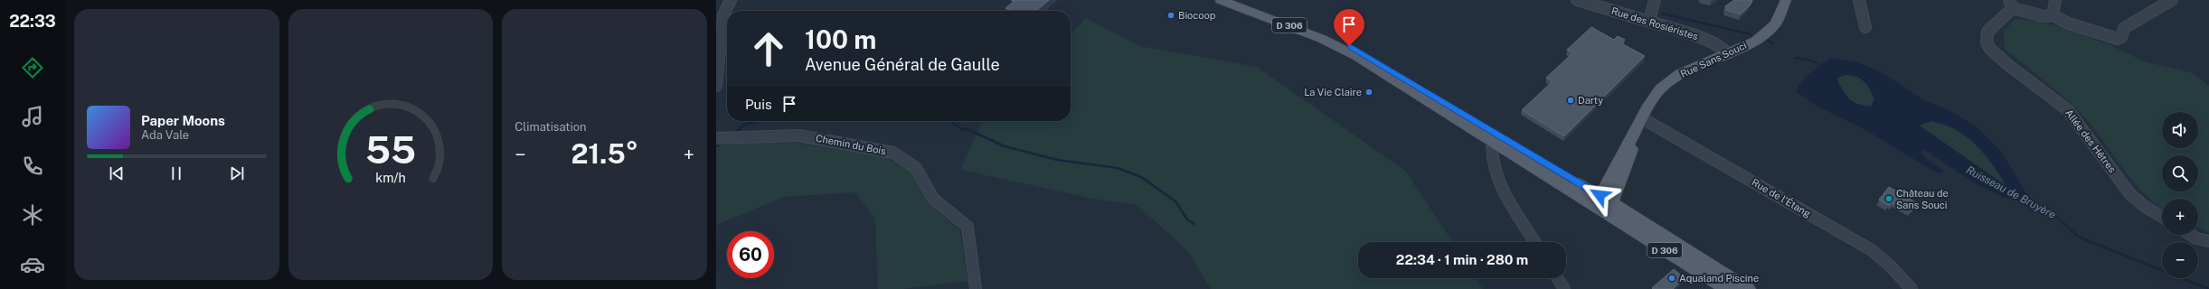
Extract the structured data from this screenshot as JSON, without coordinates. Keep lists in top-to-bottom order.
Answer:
{
  "streets": {
    "main road": ["D 306", "Rue Sans Souci"],
    "street": [
      "Rue des Rosiéristes",
      "Allée des Hêtres",
      "Chemin du Bois",
      "Rue de l'Étang"
    ]
  },
  "crossings": [
    ["Rue des Rosiéristes", "Rue Sans Souci"],
    ["D 306", "Rue Sans Souci"],
    ["Rue Sans Souci", "Rue de l'Étang"]
  ],
  "water": ["Ruisseau de Bruyère"],
  "places": [
    "Biocoop",
    "La Vie Claire",
    "Darty",
    "Château de Sans Souci",
    "Aqualand Piscine"
  ],
  "page": {
    "tabs": "22:33",
    "tile": "Climatisation",
    "turn": ["100 m", "Avenue Général de Gaulle"],
    "then": "Puis",
    "song": ["Paper Moons", "Ada Vale"],
    "map_buttons": ["+", "−"],
    "heat": ["−", "21.5°", "+"],
    "limit": "60",
    "trip": "22:34 · 1 min · 280 m",
    "gauge": ["55", "km/h"]
  }
}
